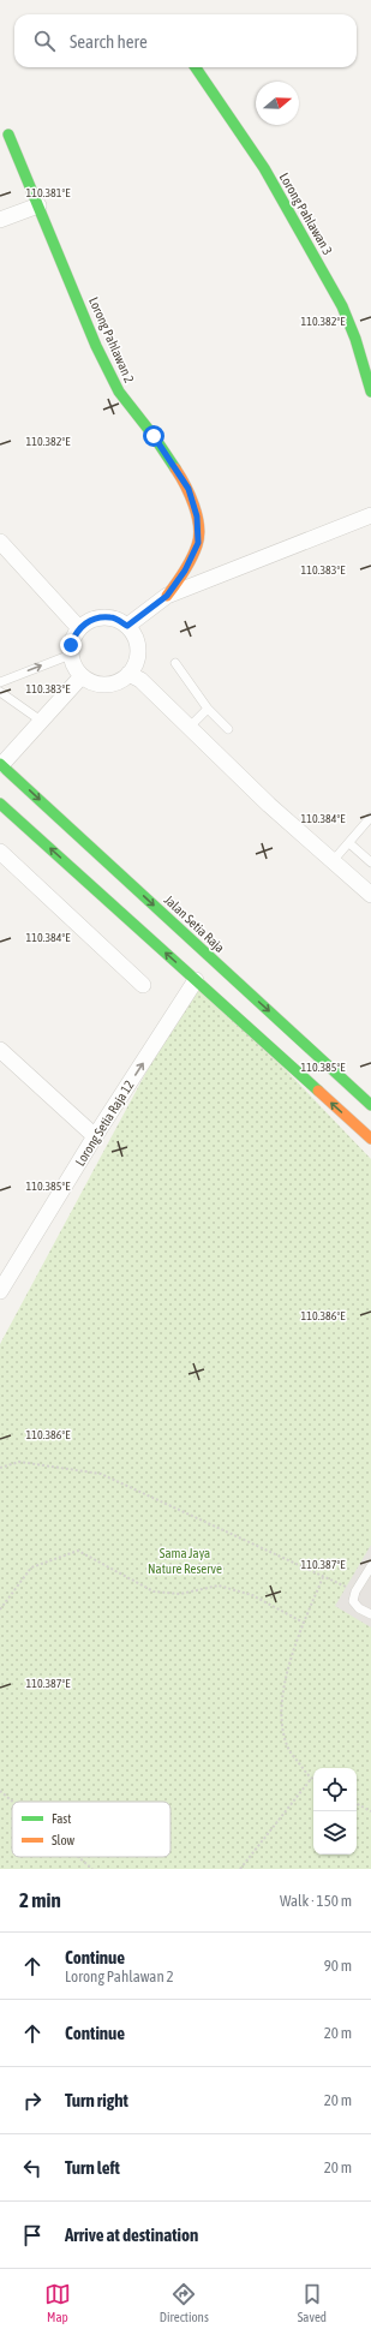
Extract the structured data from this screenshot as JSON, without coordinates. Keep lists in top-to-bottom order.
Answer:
{
  "streets": {
    "main road": ["Lorong Pahlawan 3", "Lorong Pahlawan 2", "Jalan Setia Raja"],
    "street": ["Lorong Setia Raja 12"]
  },
  "one_way": ["Lorong Setia Raja 12"],
  "parks": ["Sama Jaya Nature Reserve"],
  "legend": ["Fast", "Slow"],
  "north": "right",
  "page": {
    "search": "Search here",
    "heading": ["2 min", "Walk · 150 m"],
    "list": [
      ["Continue", "Lorong Pahlawan 2", "90 m"],
      ["Continue", "20 m"],
      ["Turn right", "20 m"],
      ["Turn left", "20 m"],
      "Arrive at destination"
    ],
    "nav": ["Map", "Directions", "Saved"]
  },
  "coordinates": [
    "110.381°E",
    "110.382°E",
    "110.383°E",
    "110.384°E",
    "110.385°E",
    "110.386°E",
    "110.387°E"
  ]
}
